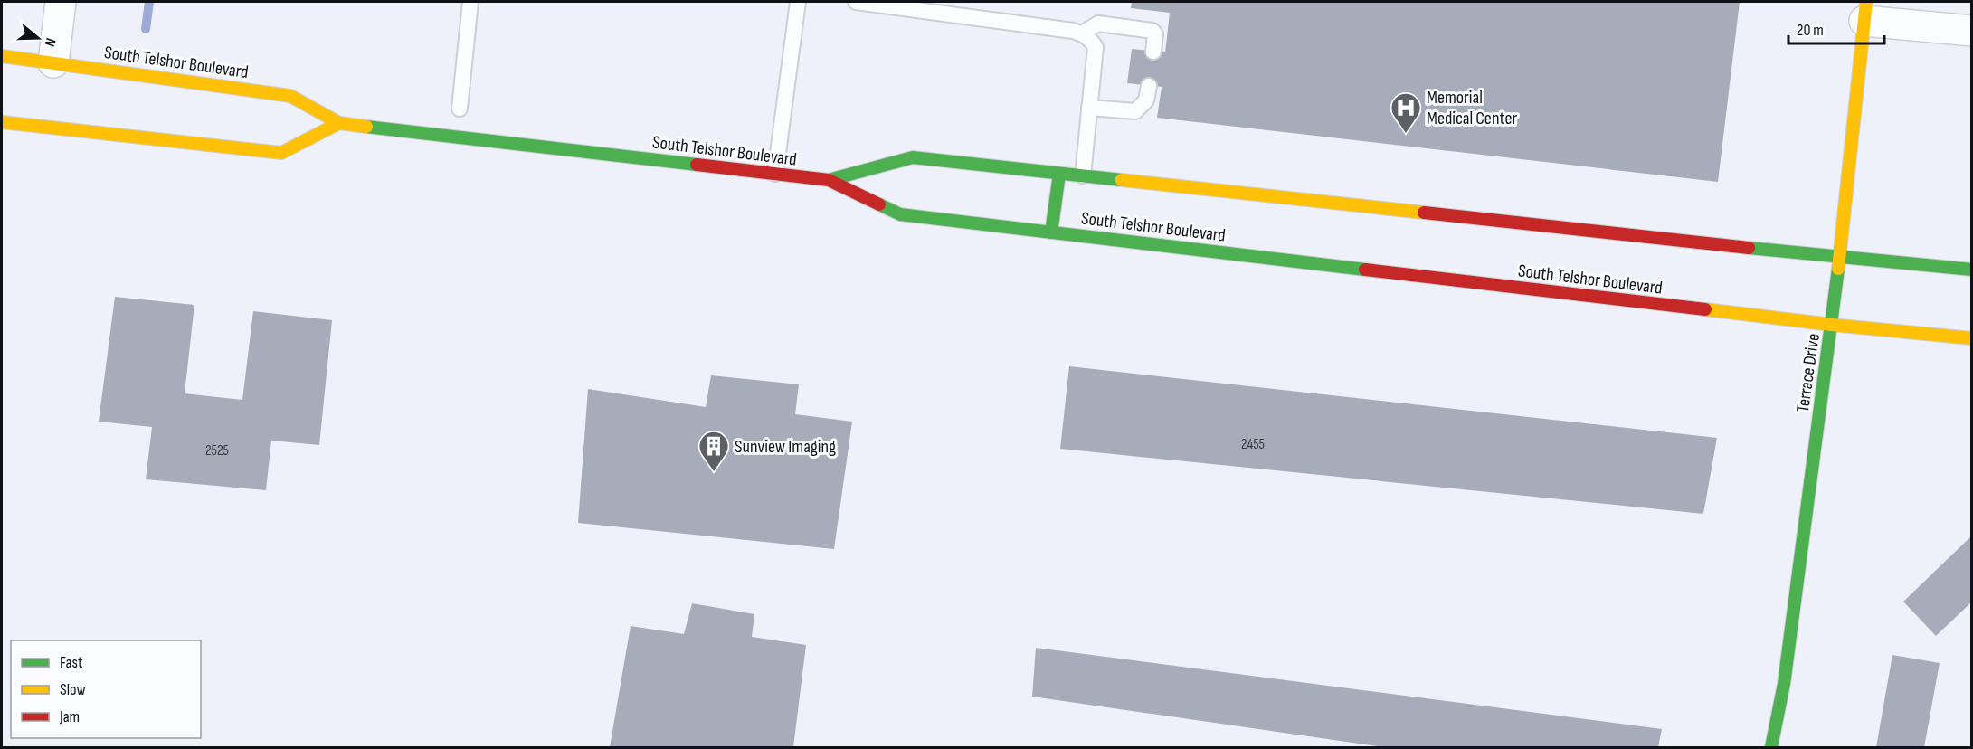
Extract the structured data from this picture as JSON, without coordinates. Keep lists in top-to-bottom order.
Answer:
{
  "streets": {
    "main road": ["South Telshor Boulevard", "Terrace Drive"]
  },
  "crossings": [
    ["South Telshor Boulevard", "Terrace Drive"]
  ],
  "places": {
    "hospital": ["Memorial Medical Center"],
    "building": ["Sunview Imaging"]
  },
  "house_numbers": ["2455", "2525"],
  "legend": ["Fast", "Slow", "Jam"],
  "scale_bar": "20 m",
  "north": "right"
}
